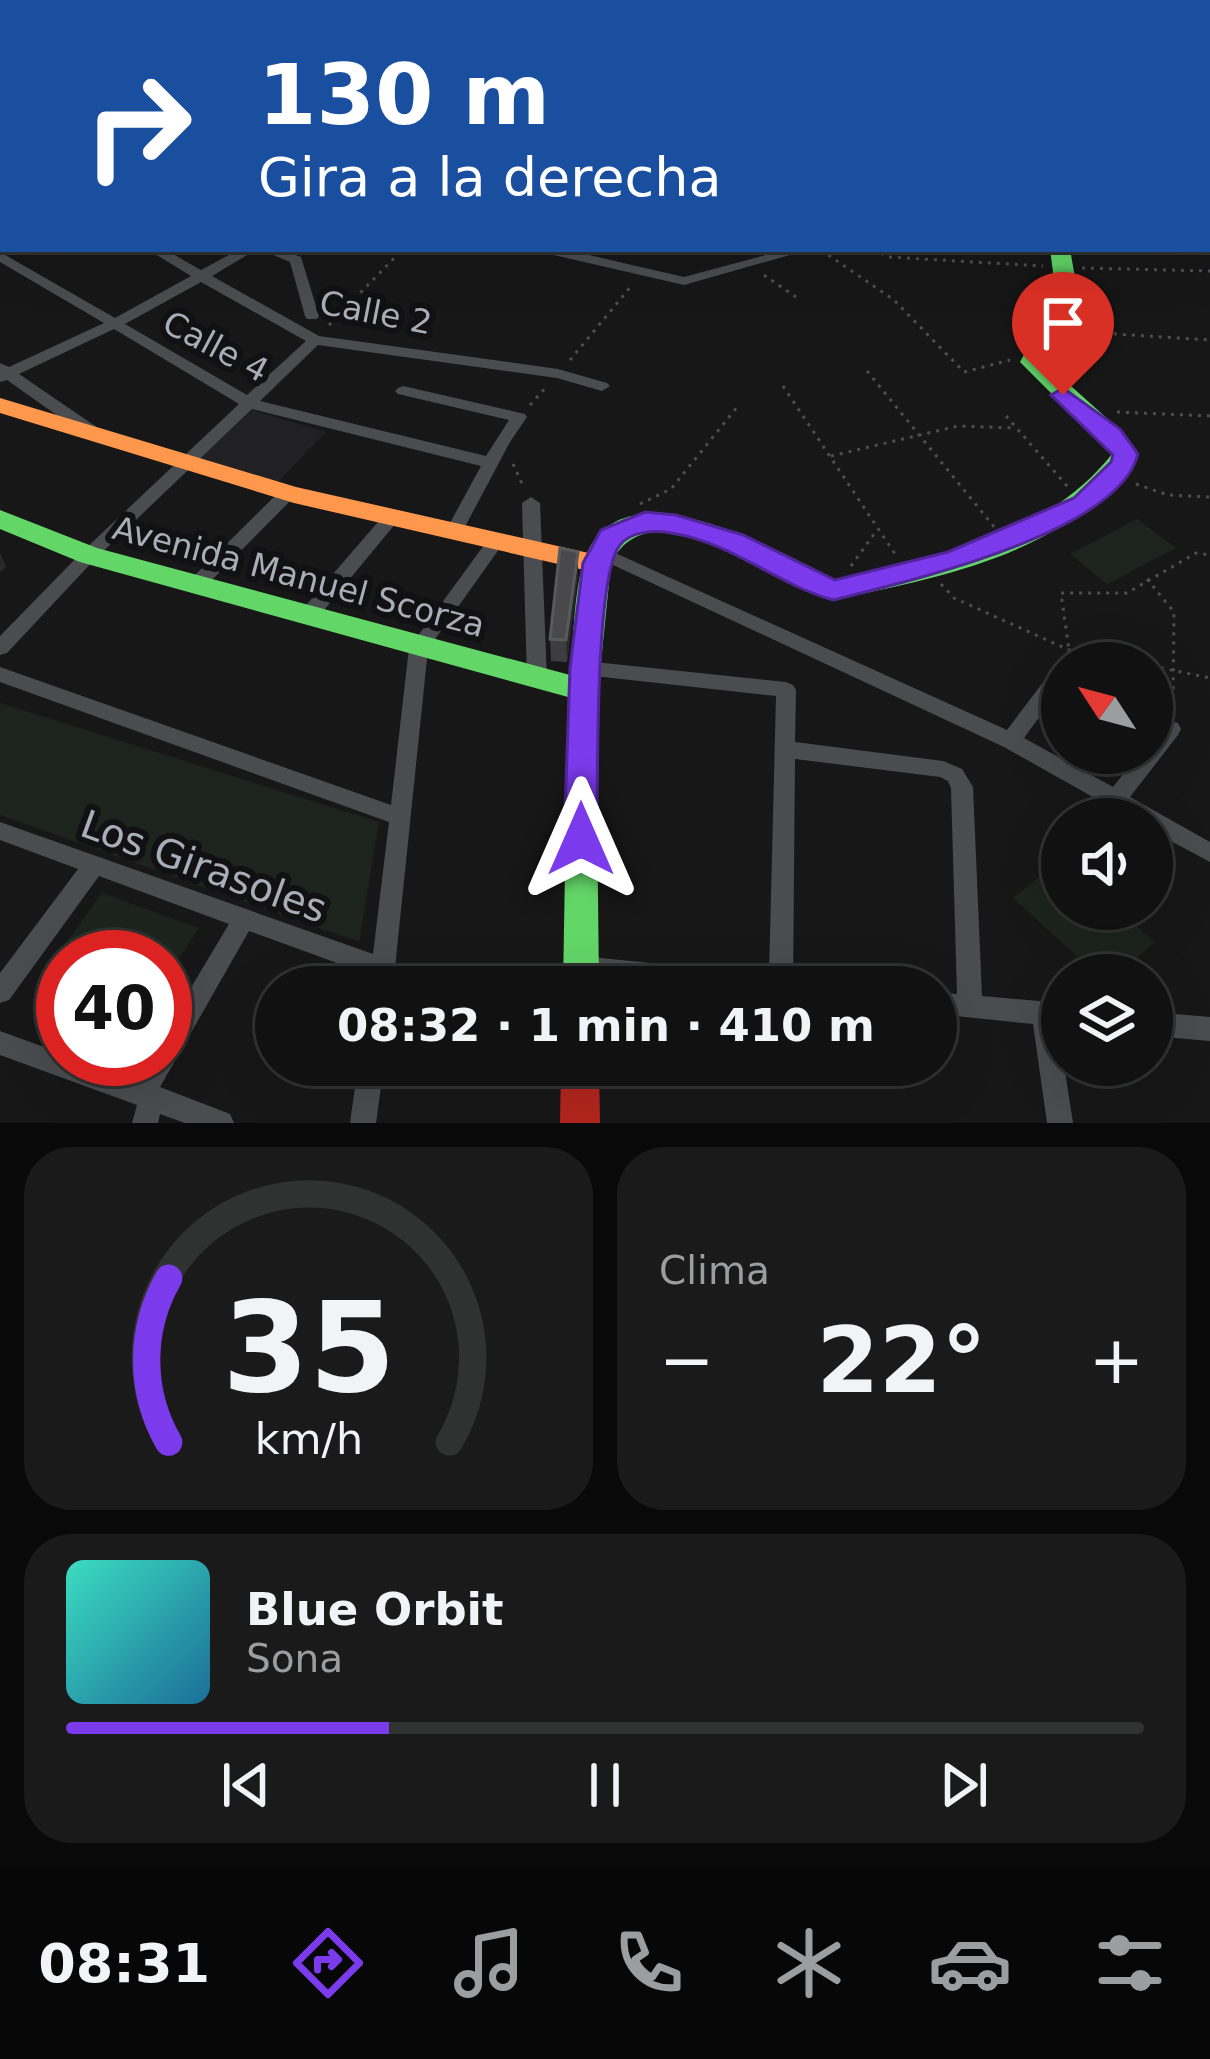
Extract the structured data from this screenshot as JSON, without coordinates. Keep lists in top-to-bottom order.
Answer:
{
  "streets": {
    "street": [
      "Calle 2",
      "Calle 4",
      "Avenida Manuel Scorza",
      "Los Girasoles"
    ]
  },
  "north": "top left",
  "page": {
    "turn": ["130 m", "Gira a la derecha"],
    "limit": "40",
    "trip": "08:32 · 1 min · 410 m",
    "tile": "Clima",
    "heat": ["−", "22°", "+"],
    "song": ["Blue Orbit", "Sona"],
    "tabs": "08:31",
    "gauge": ["35", "km/h"]
  }
}
